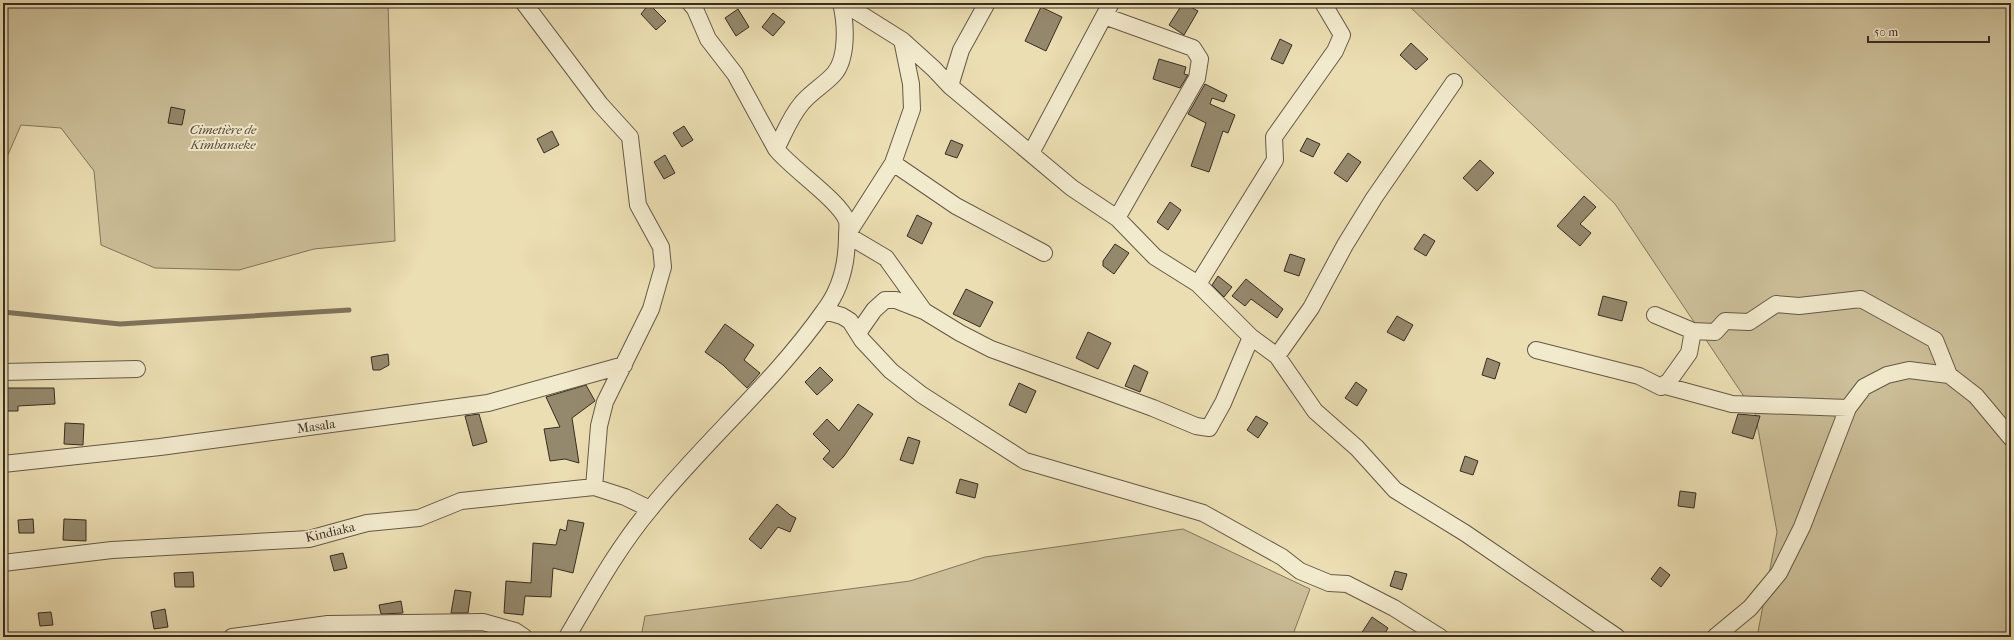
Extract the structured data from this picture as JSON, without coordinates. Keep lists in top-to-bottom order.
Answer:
{
  "streets": {
    "street": ["Masala", "Kindiaka"]
  },
  "parks": ["Cimetière de Kimbanseke"],
  "scale_bar": "50 m"
}
